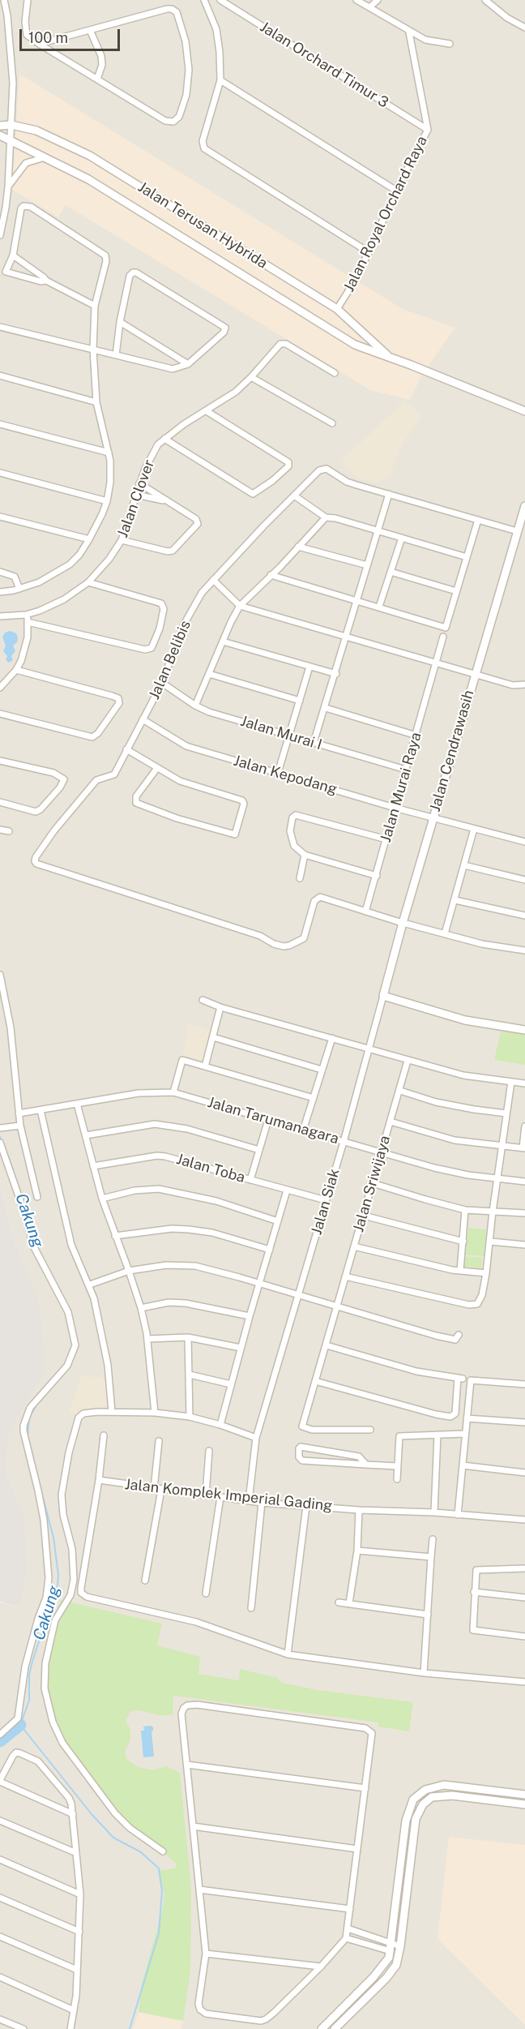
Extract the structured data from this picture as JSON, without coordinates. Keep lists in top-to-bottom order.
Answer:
{
  "streets": {
    "street": [
      "Jalan Orchard Timur 3",
      "Jalan Royal Orchard Raya",
      "Jalan Terusan Hybrida",
      "Jalan Clover",
      "Jalan Belibis",
      "Jalan Murai I",
      "Jalan Cendrawasih",
      "Jalan Kepodang",
      "Jalan Murai Raya",
      "Jalan Tarumanagara",
      "Jalan Toba",
      "Jalan Sriwijaya",
      "Jalan Siak",
      "Jalan Komplek Imperial Gading"
    ]
  },
  "crossings": [
    ["Jalan Orchard Timur 3", "Jalan Royal Orchard Raya"],
    ["Jalan Royal Orchard Raya", "Jalan Terusan Hybrida"],
    ["Jalan Belibis", "Jalan Murai I"],
    ["Jalan Belibis", "Jalan Kepodang"],
    ["Jalan Belibis", "Jalan Murai Raya"],
    ["Jalan Murai I", "Jalan Murai Raya"],
    ["Jalan Cendrawasih", "Jalan Kepodang"],
    ["Jalan Cendrawasih", "Jalan Siak"],
    ["Jalan Kepodang", "Jalan Murai Raya"],
    ["Jalan Tarumanagara", "Jalan Sriwijaya"],
    ["Jalan Tarumanagara", "Jalan Siak"],
    ["Jalan Toba", "Jalan Siak"],
    ["Jalan Siak", "Jalan Komplek Imperial Gading"]
  ],
  "water": ["Cakung"],
  "scale_bar": "100 m"
}
